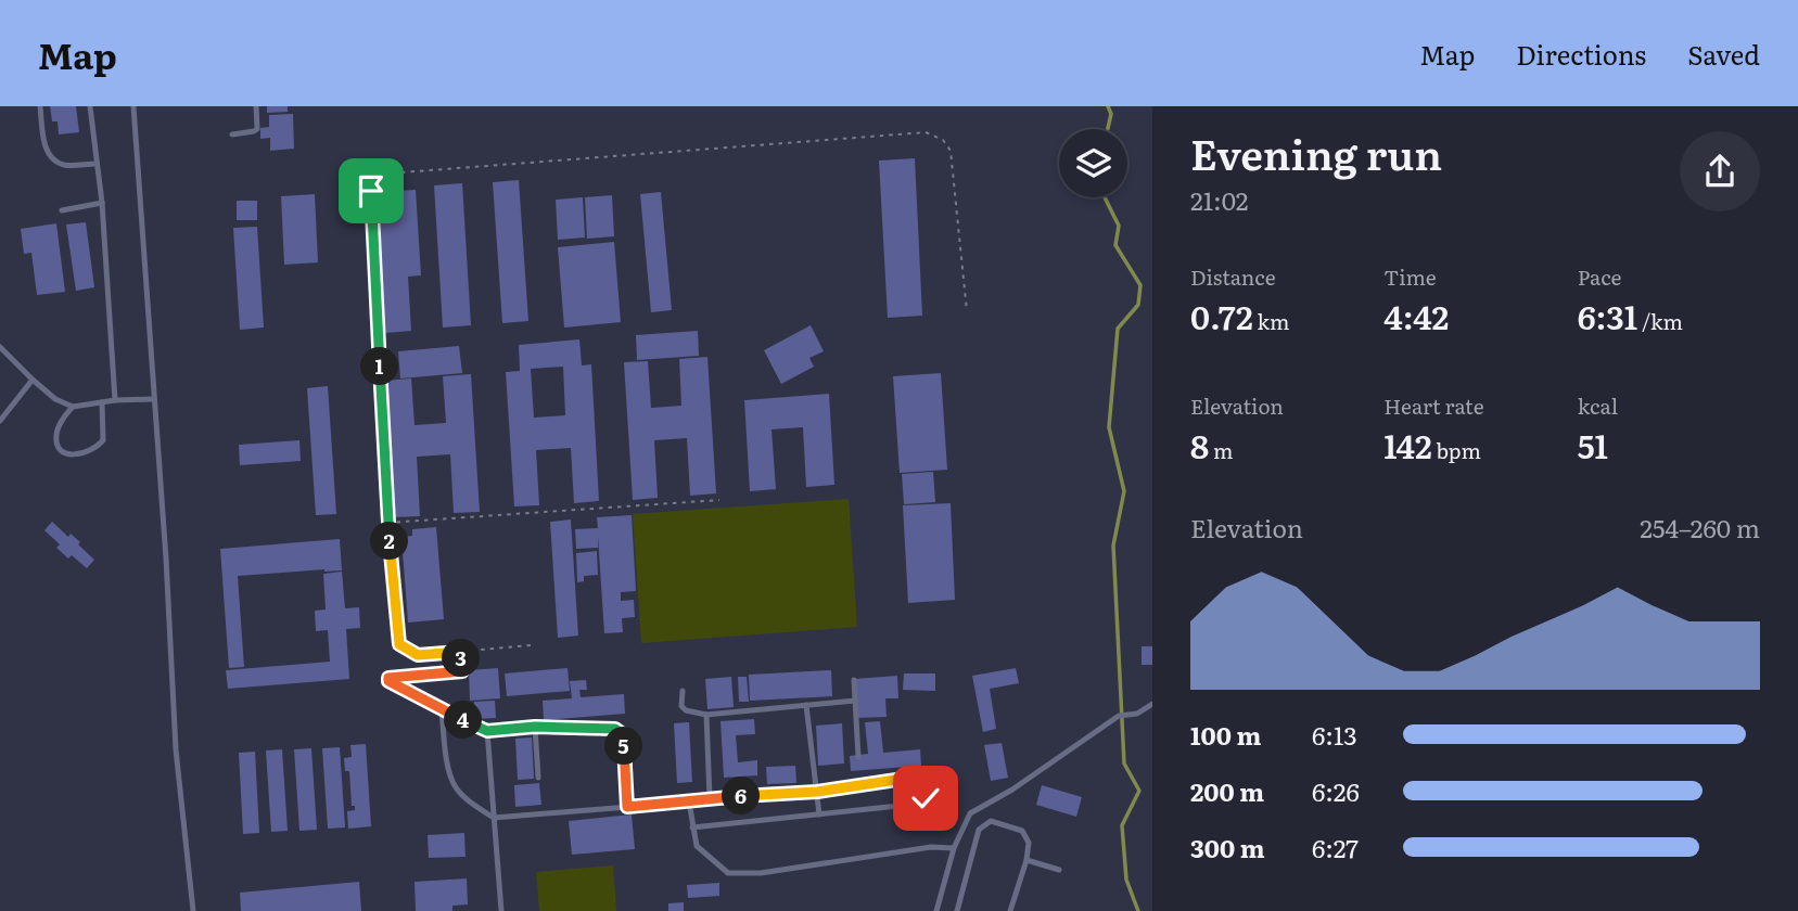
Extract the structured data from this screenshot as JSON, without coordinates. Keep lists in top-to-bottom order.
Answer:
{
  "page": {
    "header": "Map",
    "nav": ["Map", "Directions", "Saved"],
    "heading": ["Evening run", "21:02"],
    "stats": [
      ["Distance", "0.72 km"],
      ["Time", "4:42"],
      ["Pace", "6:31 /km"],
      ["Elevation", "8 m"],
      ["Heart rate", "142 bpm"],
      ["kcal", "51"]
    ],
    "pins": [
      "1",
      "2",
      "3",
      "4",
      "5",
      "6"
    ],
    "chart": ["Elevation", "254–260 m"],
    "list": [
      {
        "name": "100 m",
        "note": "6:13"
      },
      {
        "name": "200 m",
        "note": "6:26"
      },
      {
        "name": "300 m",
        "note": "6:27"
      }
    ]
  }
}
